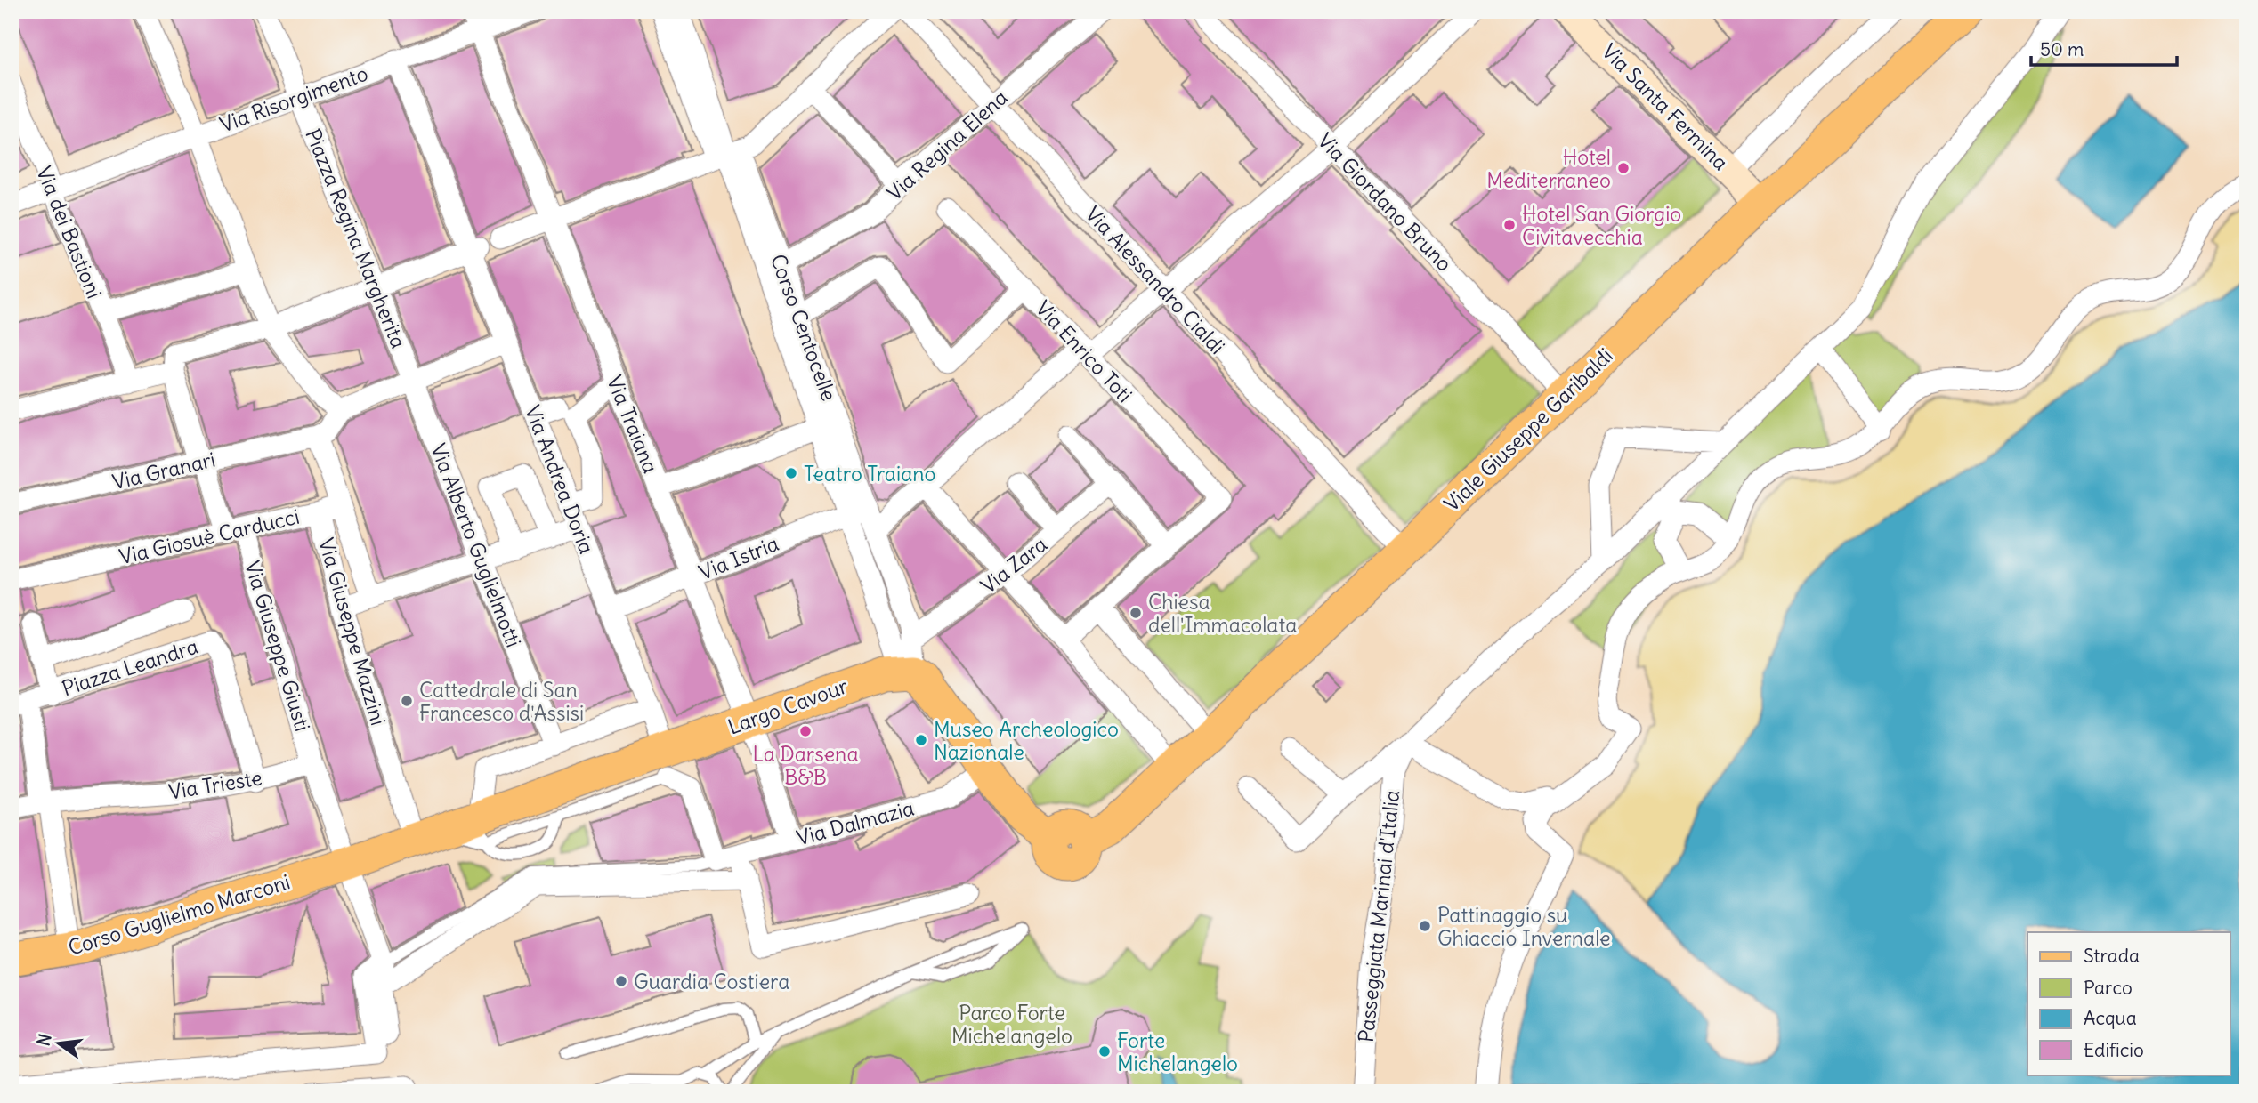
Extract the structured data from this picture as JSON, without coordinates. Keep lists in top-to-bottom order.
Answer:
{
  "streets": {
    "main road": ["Viale Giuseppe Garibaldi", "Largo Cavour", "Corso Guglielmo Marconi"],
    "street": [
      "Via Risorgimento",
      "Via Santa Fermina",
      "Via Regina Elena",
      "Via Giordano Bruno",
      "Via dei Bastioni",
      "Piazza Regina Margherita",
      "Via Alessandro Cialdi",
      "Corso Centocelle",
      "Via Enrico Toti",
      "Via Traiana",
      "Via Granari",
      "Via Andrea Doria",
      "Via Giosuè Carducci",
      "Via Alberto Guglielmotti",
      "Via Istria",
      "Via Zara",
      "Via Giuseppe Mazzini",
      "Via Giuseppe Giusti",
      "Piazza Leandra",
      "Via Trieste",
      "Via Dalmazia",
      "Passeggiata Marinai d'Italia"
    ]
  },
  "crossings": [
    ["Via Risorgimento", "Via dei Bastioni"],
    ["Via Risorgimento", "Piazza Regina Margherita"],
    ["Via Risorgimento", "Via Traiana"],
    ["Via Risorgimento", "Via Andrea Doria"],
    ["Via Santa Fermina", "Viale Giuseppe Garibaldi"],
    ["Via Regina Elena", "Via Alessandro Cialdi"],
    ["Via Regina Elena", "Corso Centocelle"],
    ["Via Giordano Bruno", "Viale Giuseppe Garibaldi"],
    ["Piazza Regina Margherita", "Via Alberto Guglielmotti"],
    ["Via Alessandro Cialdi", "Viale Giuseppe Garibaldi"],
    ["Corso Centocelle", "Via Istria"],
    ["Corso Centocelle", "Via Zara"],
    ["Corso Centocelle", "Largo Cavour"],
    ["Via Traiana", "Via Istria"],
    ["Via Traiana", "Largo Cavour"],
    ["Via Traiana", "Via Dalmazia"],
    ["Viale Giuseppe Garibaldi", "Via Dalmazia"],
    ["Via Granari", "Via Giuseppe Mazzini"],
    ["Via Granari", "Via Giuseppe Giusti"],
    ["Via Andrea Doria", "Via Istria"],
    ["Via Andrea Doria", "Largo Cavour"],
    ["Via Giosuè Carducci", "Via Giuseppe Mazzini"],
    ["Via Giosuè Carducci", "Via Giuseppe Giusti"],
    ["Via Giuseppe Mazzini", "Corso Guglielmo Marconi"],
    ["Via Giuseppe Giusti", "Via Trieste"],
    ["Piazza Leandra", "Via Trieste"],
    ["Largo Cavour", "Corso Guglielmo Marconi"]
  ],
  "parks": ["Parco Forte Michelangelo"],
  "places": [
    "Hotel Mediterraneo",
    "Hotel San Giorgio Civitavecchia",
    "Teatro Traiano",
    "Chiesa dell'Immacolata",
    "Cattedrale di San Francesco d'Assisi",
    "La Darsena B&B",
    "Museo Archeologico Nazionale",
    "Pattinaggio su Ghiaccio Invernale",
    "Guardia Costiera",
    "Forte Michelangelo"
  ],
  "legend": [
    "Strada",
    "Parco",
    "Acqua",
    "Edificio"
  ],
  "scale_bar": "50 m",
  "north": "left"
}
